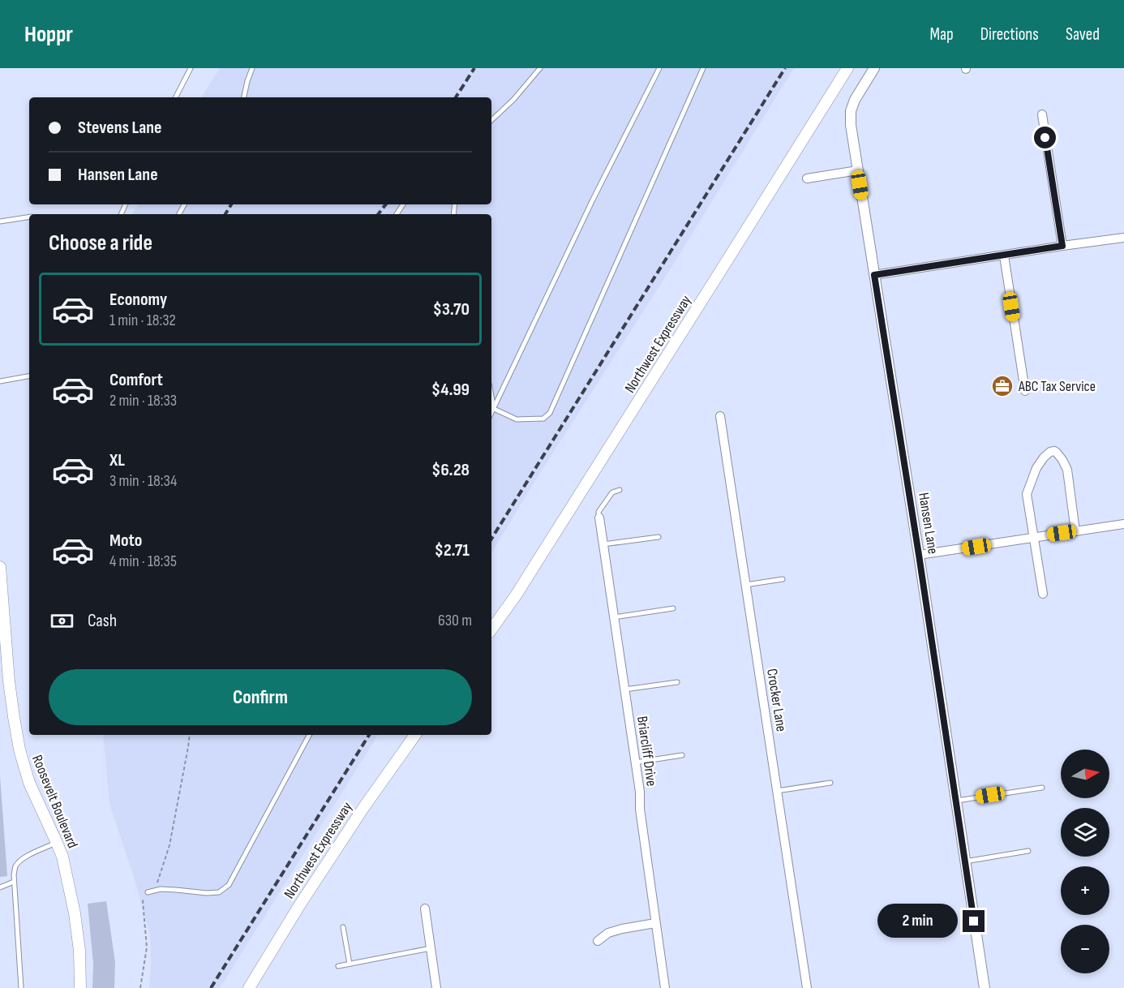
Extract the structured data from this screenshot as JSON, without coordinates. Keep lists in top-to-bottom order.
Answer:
{
  "streets": {
    "main road": ["Northwest Expressway", "Roosevelt Boulevard"],
    "street": ["Hansen Lane", "Crocker Lane", "Briarcliff Drive"]
  },
  "places": {
    "office": ["ABC Tax Service"]
  },
  "north": "right",
  "page": {
    "header": "Hoppr",
    "nav": ["Map", "Directions", "Saved"],
    "banner": ["Stevens Lane", "Hansen Lane"],
    "heading": "Choose a ride",
    "list": [
      {
        "name": "Economy",
        "note": "1 min · 18:32",
        "value": "$3.70"
      },
      {
        "name": "Comfort",
        "note": "2 min · 18:33",
        "value": "$4.99"
      },
      {
        "name": "XL",
        "note": "3 min · 18:34",
        "value": "$6.28"
      },
      {
        "name": "Moto",
        "note": "4 min · 18:35",
        "value": "$2.71"
      }
    ],
    "pay": ["Cash", "630 m"],
    "buttons": "Confirm",
    "map_buttons": ["+", "−"],
    "bubble": "2 min"
  }
}
